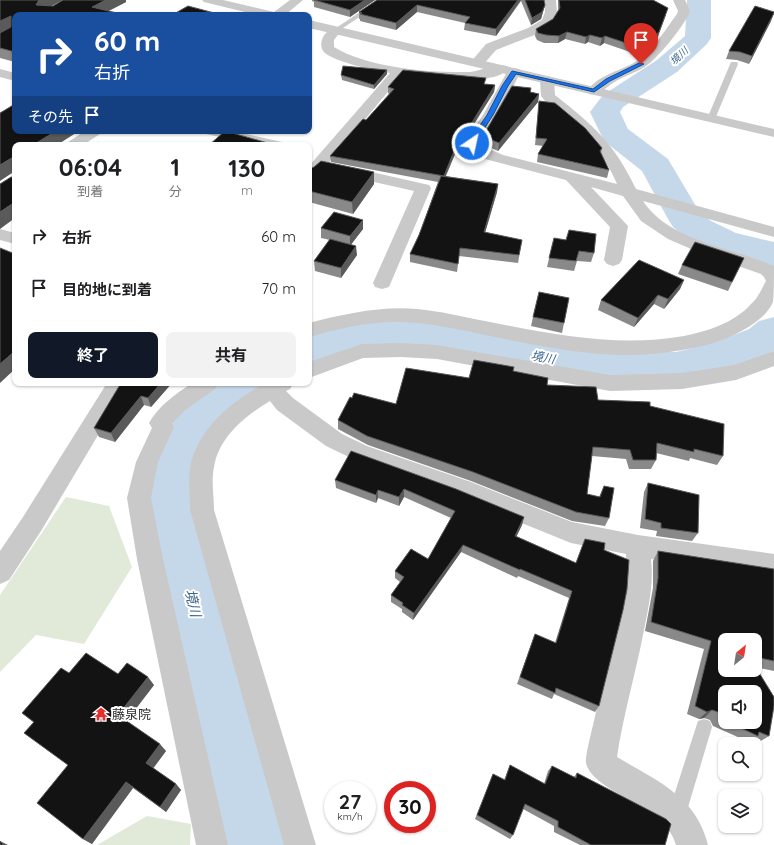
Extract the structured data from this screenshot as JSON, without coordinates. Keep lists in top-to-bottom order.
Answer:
{
  "water": ["境川"],
  "places": {
    "temple": ["藤泉院"]
  },
  "north": "top right",
  "page": {
    "turn": ["60 m", "右折"],
    "then": "その先",
    "eta": [
      "06:04",
      "到着",
      "1",
      "分",
      "130",
      "m"
    ],
    "list": [
      {
        "name": "右折",
        "value": "60 m"
      },
      {
        "name": "目的地に到着",
        "value": "70 m"
      }
    ],
    "buttons": ["終了", "共有"],
    "speed": "27 km/h",
    "limit": "30"
  }
}
